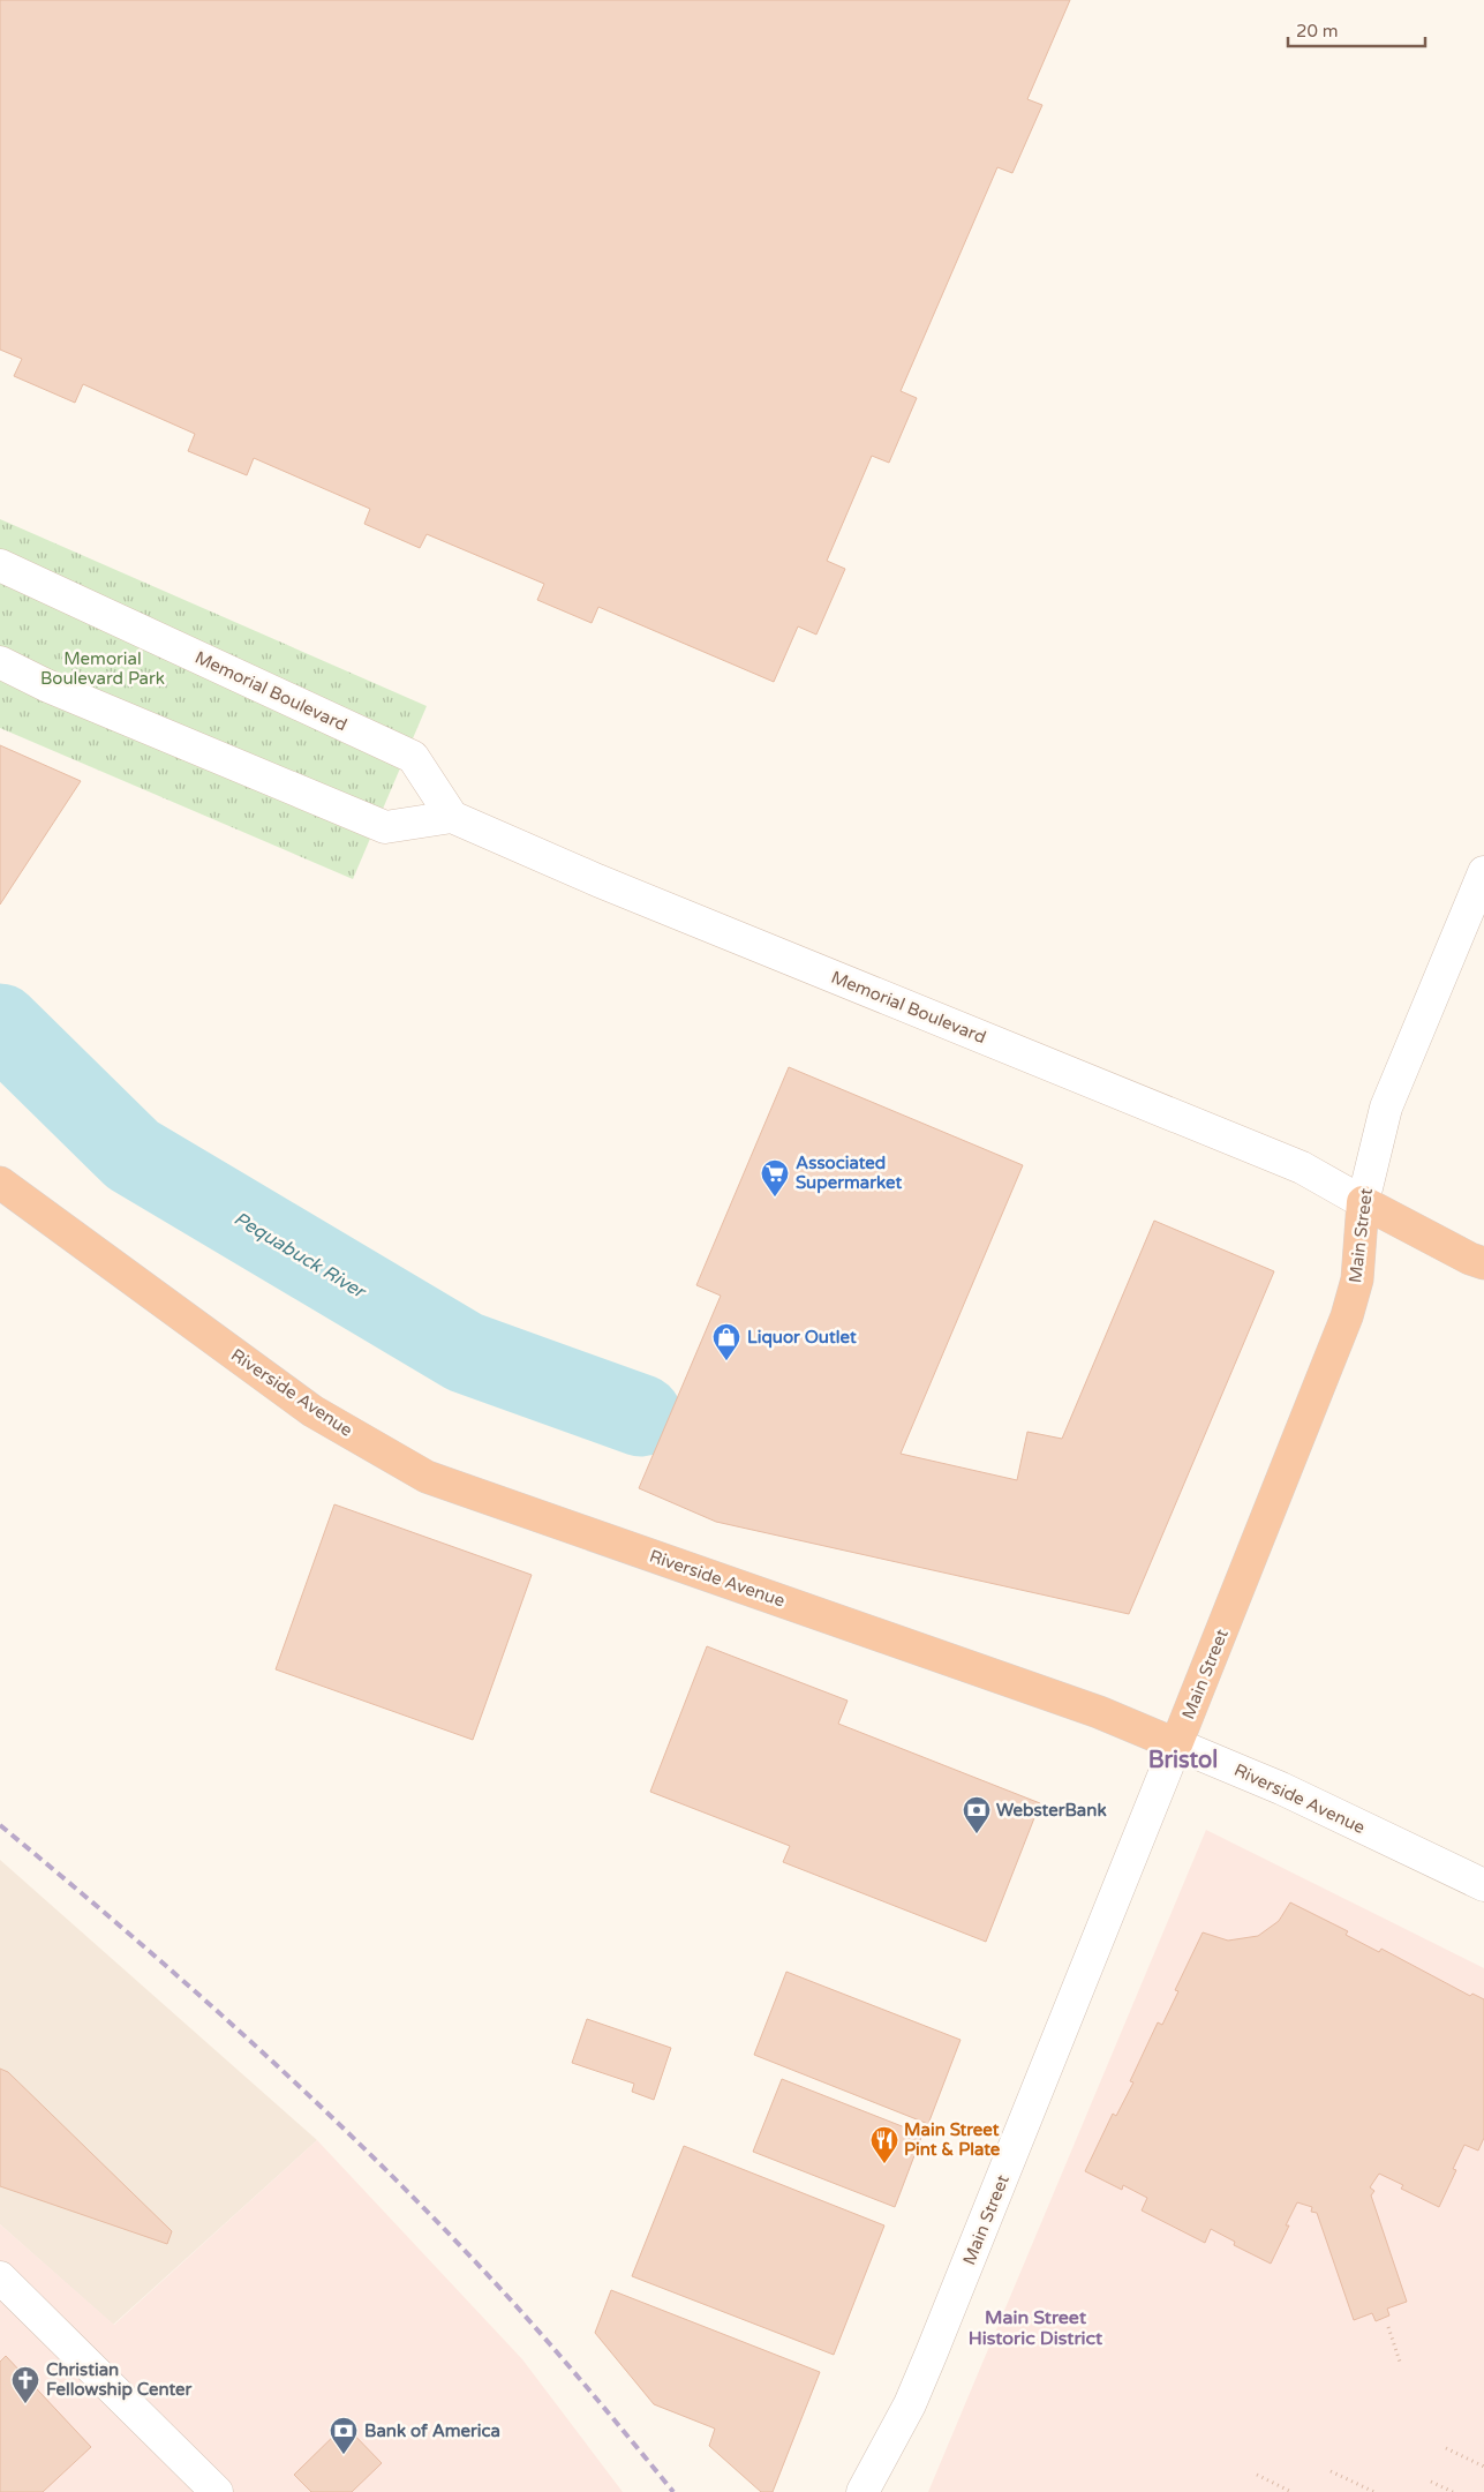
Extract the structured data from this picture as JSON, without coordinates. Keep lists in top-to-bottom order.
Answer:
{
  "streets": {
    "highway": ["Main Street", "Riverside Avenue"],
    "main road": ["Memorial Boulevard"]
  },
  "crossings": [
    ["Memorial Boulevard", "Main Street"],
    ["Main Street", "Riverside Avenue"]
  ],
  "districts": ["Bristol", "Main Street Historic District"],
  "water": ["Pequabuck River"],
  "parks": ["Memorial Boulevard Park"],
  "places": {
    "supermarket": ["Associated Supermarket"],
    "shop": ["Liquor Outlet"],
    "bank": ["WebsterBank", "Bank of America"],
    "restaurant": ["Main Street Pint & Plate"],
    "church": ["Christian Fellowship Center"]
  },
  "scale_bar": "20 m"
}
